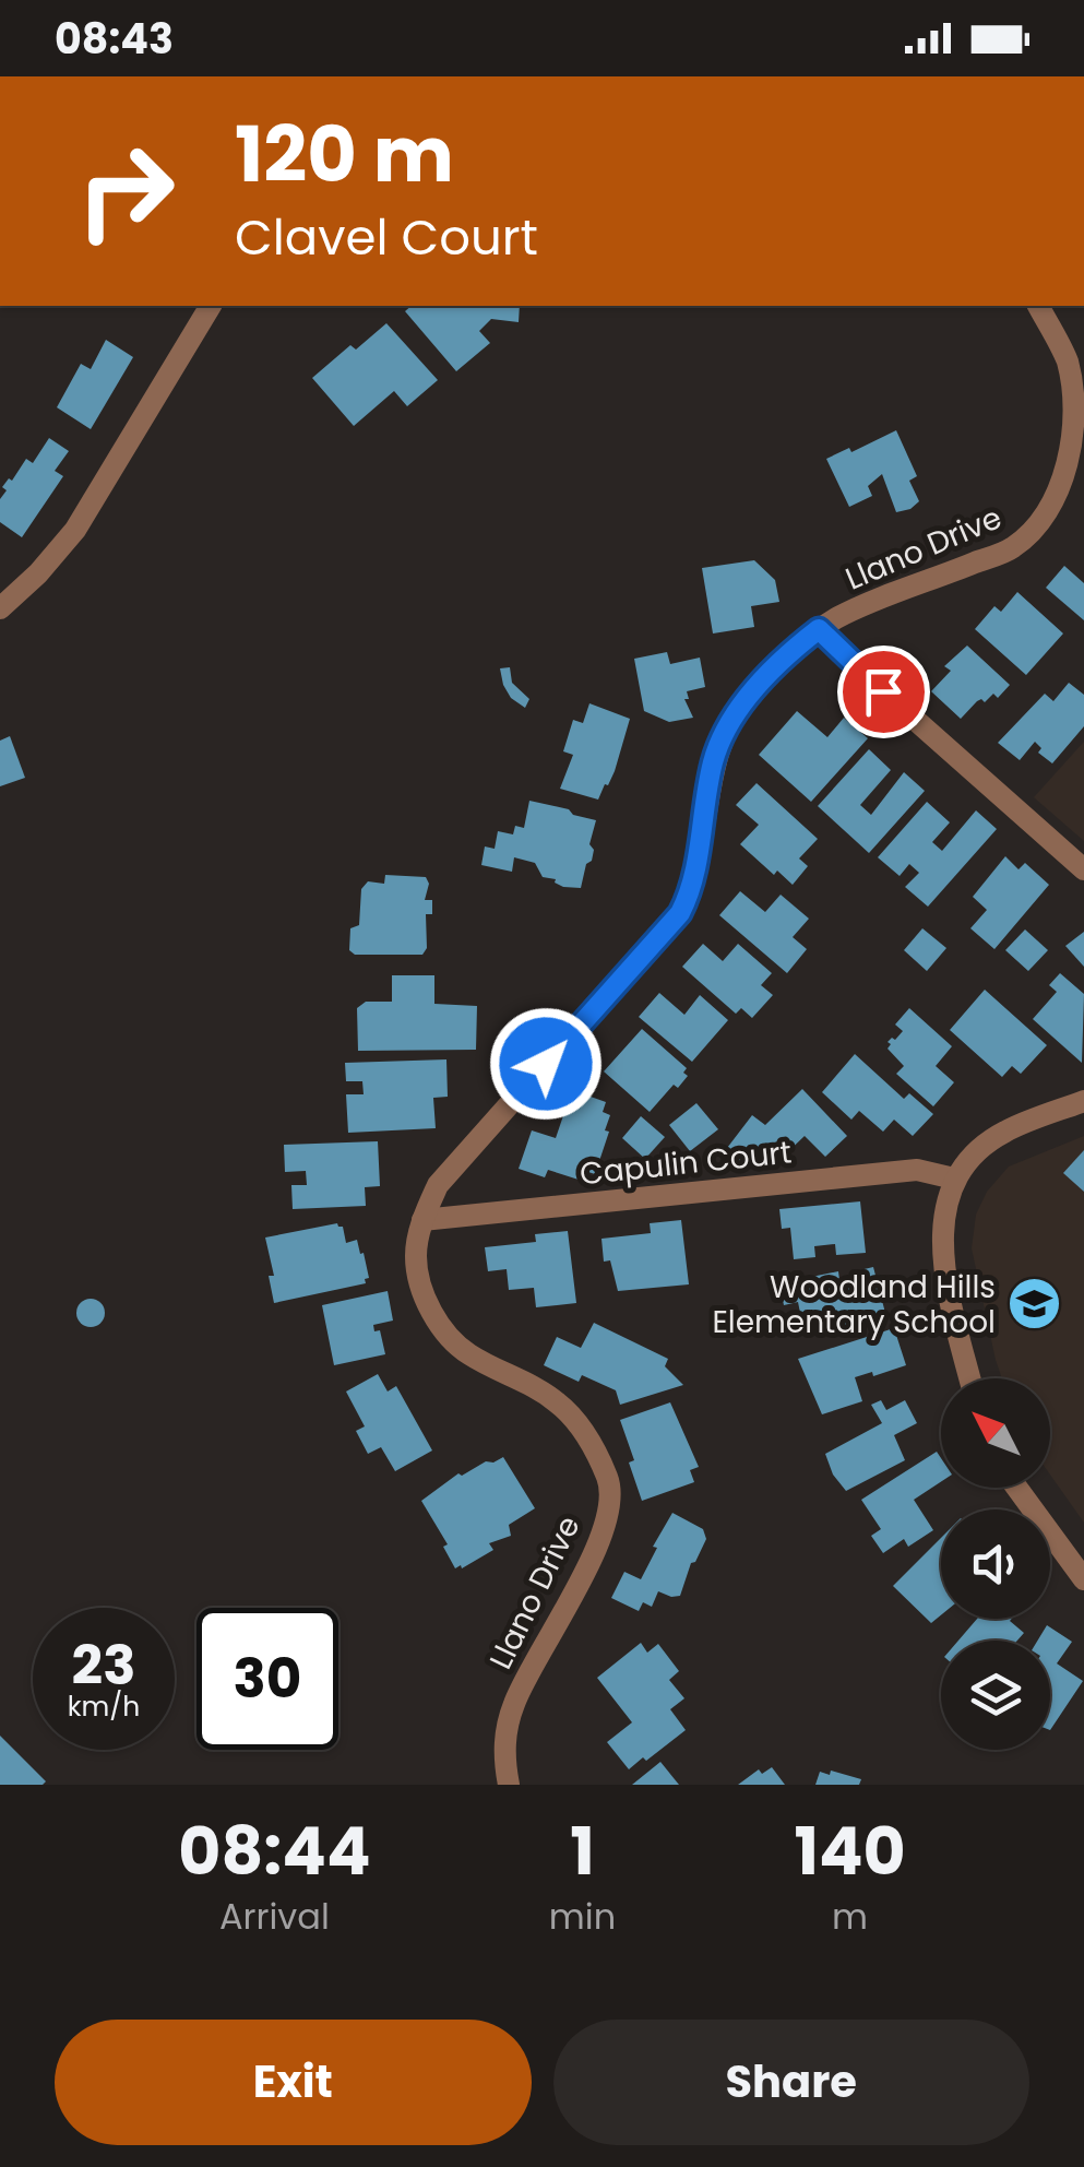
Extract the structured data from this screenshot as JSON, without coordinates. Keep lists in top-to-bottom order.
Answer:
{
  "streets": {
    "street": ["Llano Drive", "Capulin Court"]
  },
  "crossings": [
    ["Llano Drive", "Capulin Court"]
  ],
  "places": {
    "school or university": ["Woodland Hills Elementary School"]
  },
  "north": "top left",
  "page": {
    "status": "08:43",
    "turn": ["120 m", "Clavel Court"],
    "speed": "23 km/h",
    "limit": "30",
    "eta": [
      "08:44",
      "Arrival",
      "1",
      "min",
      "140",
      "m"
    ],
    "buttons": ["Exit", "Share"]
  }
}
